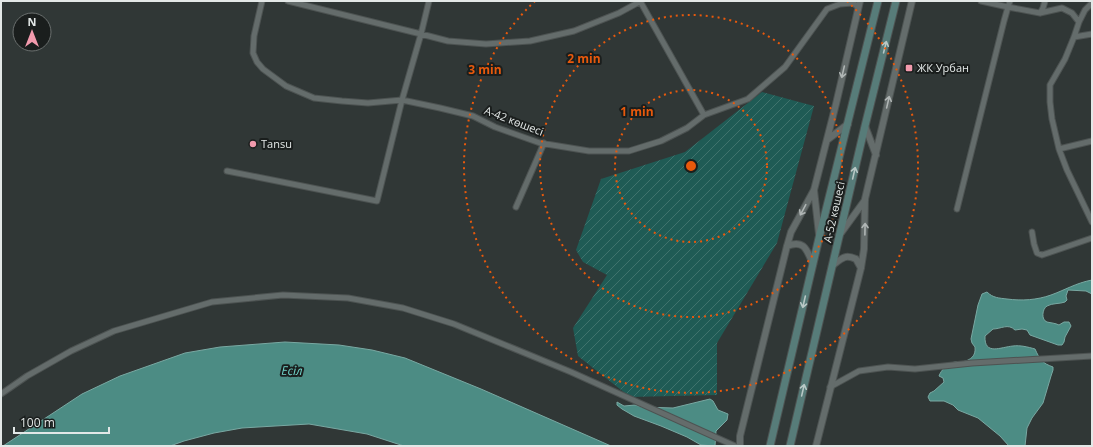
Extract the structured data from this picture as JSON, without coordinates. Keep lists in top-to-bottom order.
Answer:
{
  "streets": {
    "main road": ["А-52 көшесі"],
    "street": ["А-42 көшесі"]
  },
  "water": ["Есіл"],
  "places": {
    "transit": ["ЖК Урбан"],
    "other": ["Tansu"]
  },
  "scale_bar": "100 m",
  "north": "top",
  "rings": ["2 min", "3 min", "1 min"]
}
